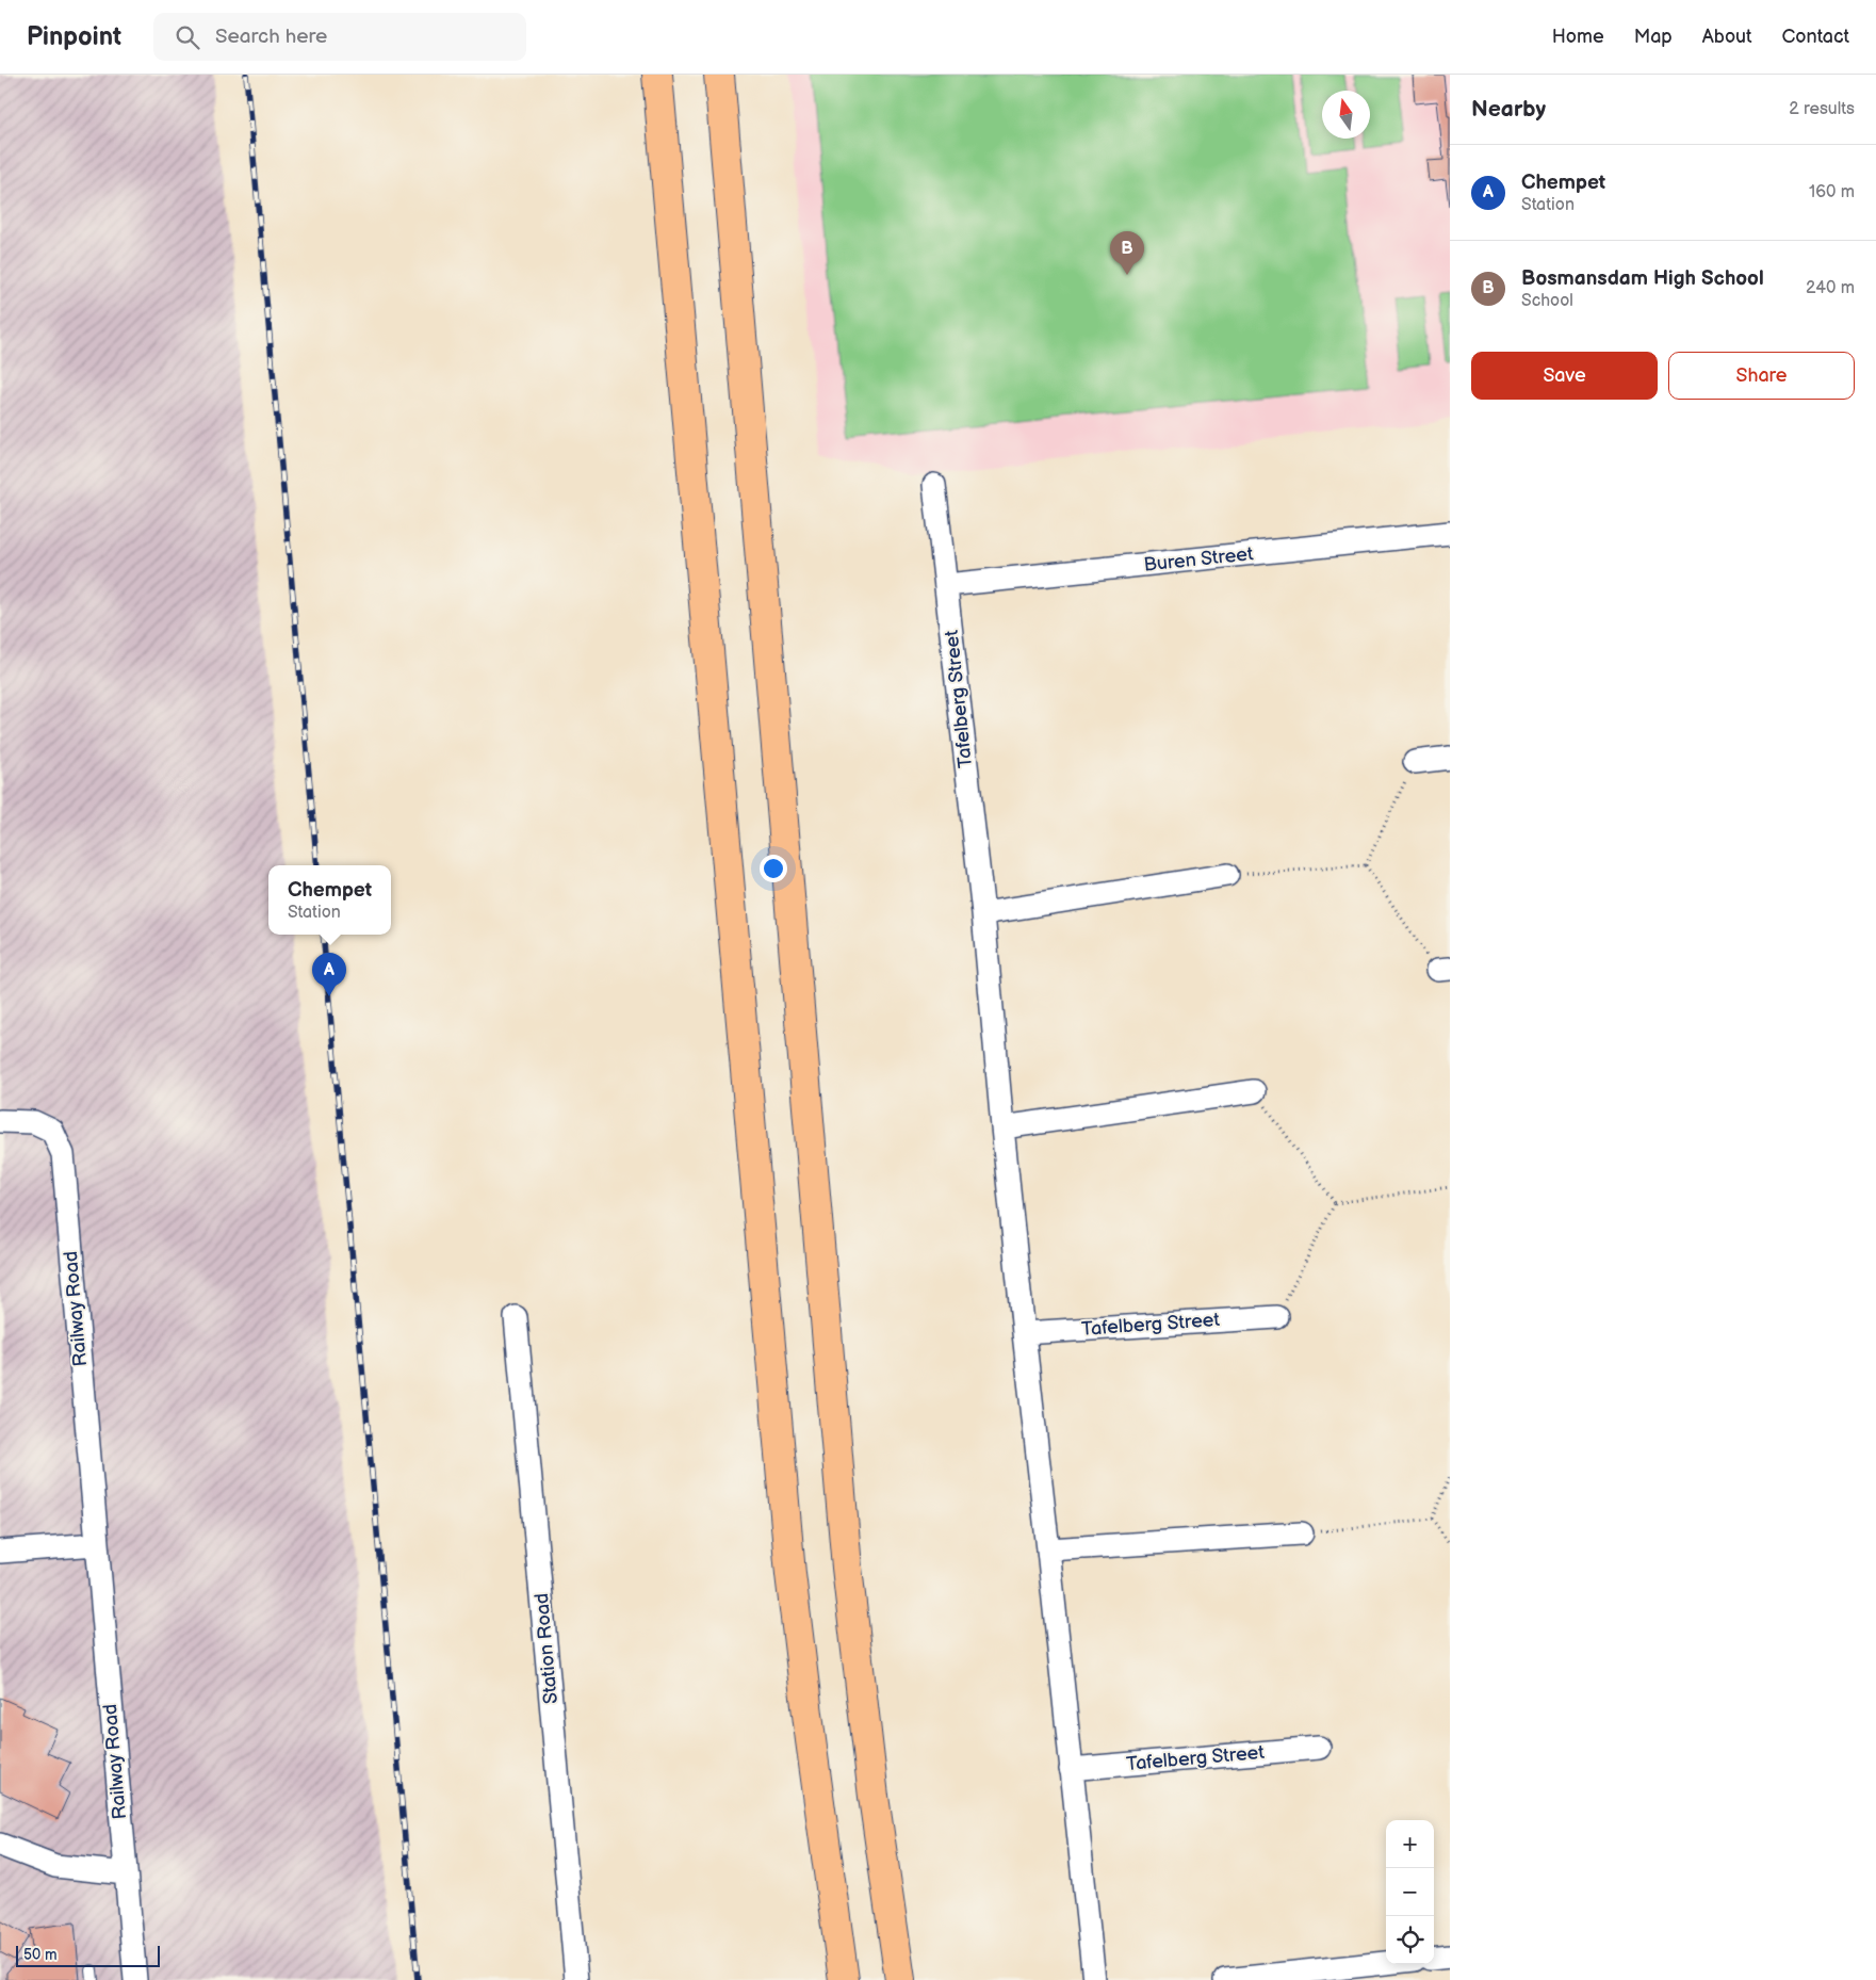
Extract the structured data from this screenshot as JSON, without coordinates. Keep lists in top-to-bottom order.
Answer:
{
  "streets": {
    "street": [
      "Buren Street",
      "Tafelberg Street",
      "Railway Road",
      "Station Road"
    ]
  },
  "crossings": [
    ["Buren Street", "Tafelberg Street"]
  ],
  "scale_bar": "50 m",
  "north": "top",
  "page": {
    "header": "Pinpoint",
    "search": "Search here",
    "nav": [
      "Home",
      "Map",
      "About",
      "Contact"
    ],
    "heading": ["Nearby", "2 results"],
    "list": [
      {
        "mark": "A",
        "name": "Chempet",
        "note": "Station",
        "value": "160 m"
      },
      {
        "mark": "B",
        "name": "Bosmansdam High School",
        "note": "School",
        "value": "240 m"
      }
    ],
    "pins": ["B", "A"],
    "buttons": ["Save", "Share"],
    "popup": ["Chempet", "Station"],
    "map_buttons": ["+", "−"],
    "scale": "50 m"
  }
}
